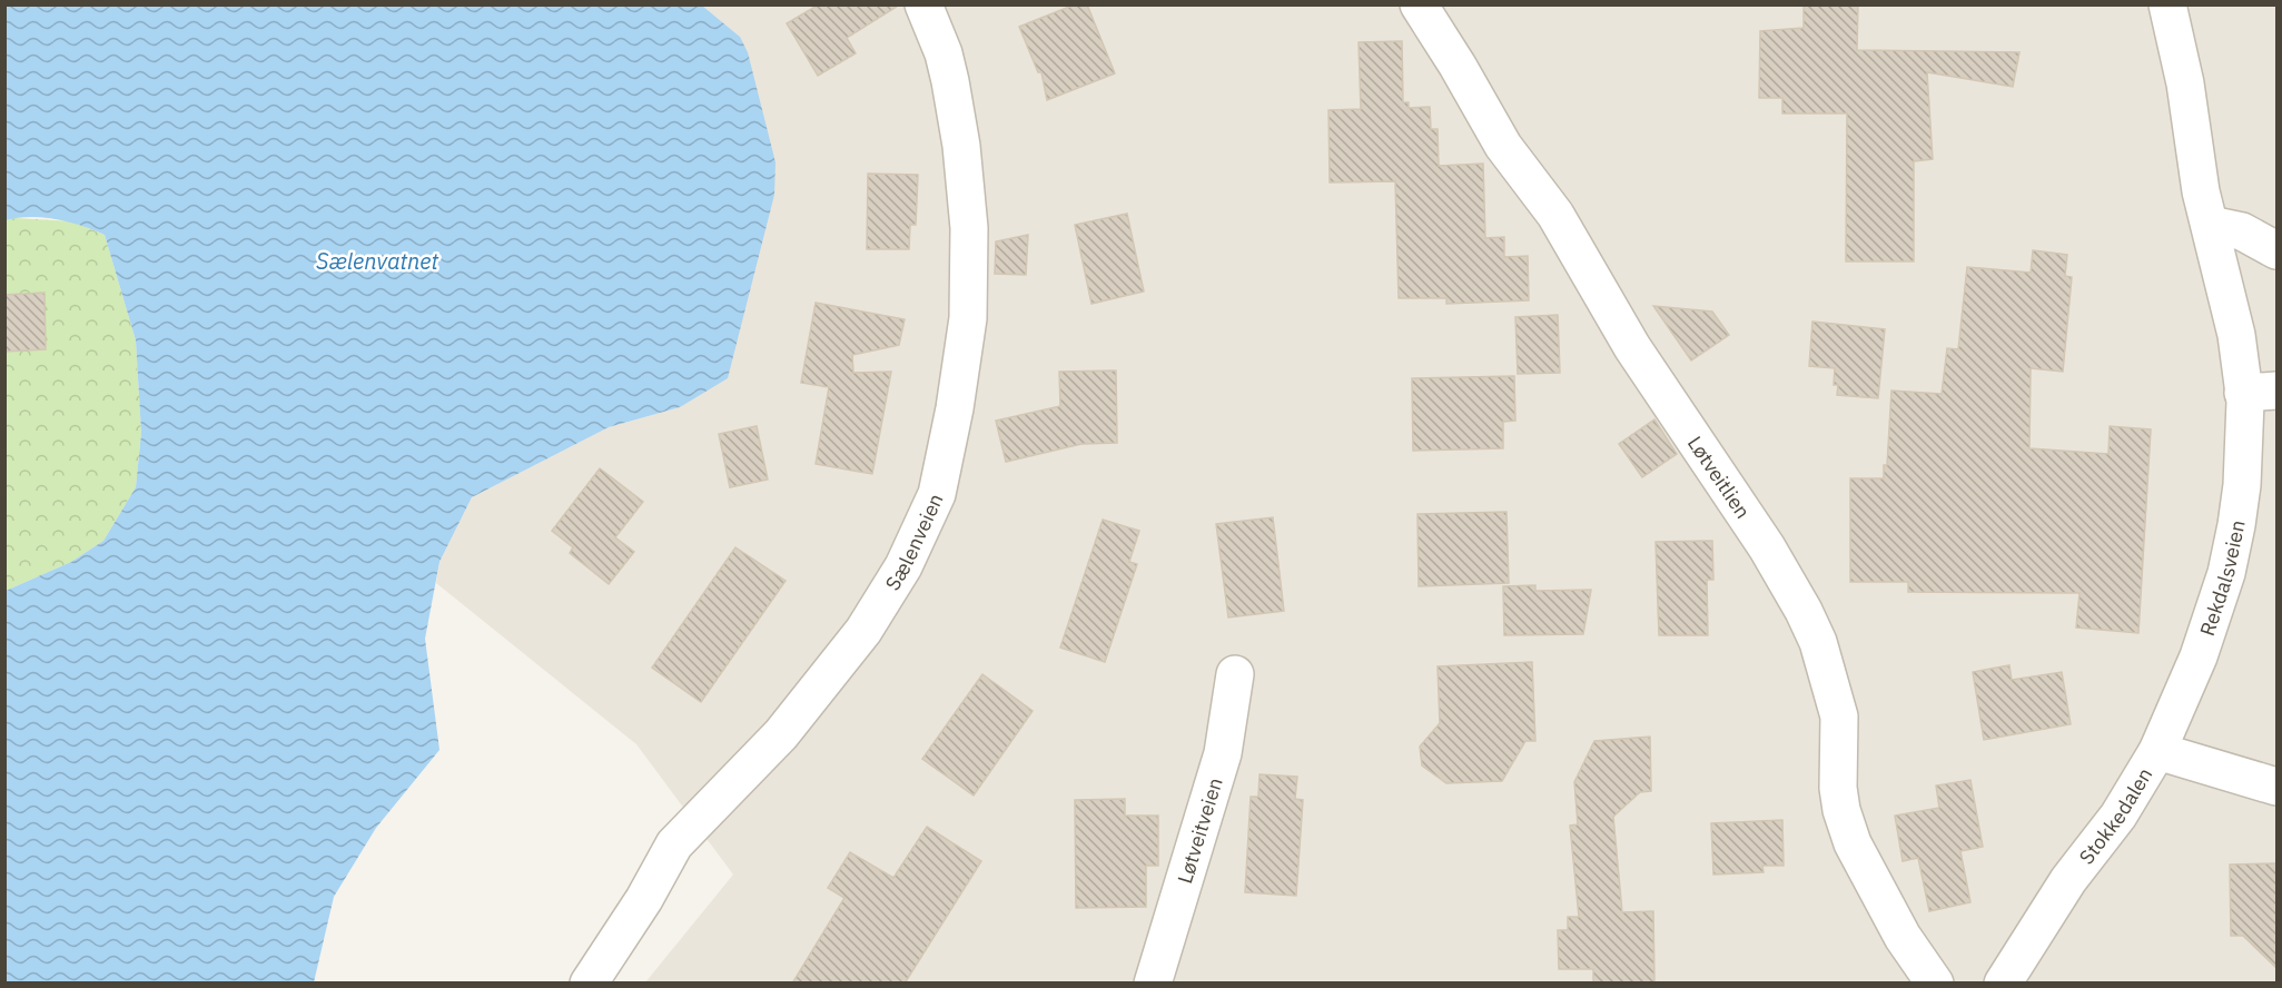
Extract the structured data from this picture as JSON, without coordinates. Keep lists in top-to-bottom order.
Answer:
{
  "streets": {
    "street": [
      "Løtveitlien",
      "Sælenveien",
      "Rekdalsveien",
      "Stokkedalen",
      "Løtveitveien"
    ]
  },
  "crossings": [
    ["Rekdalsveien", "Stokkedalen"]
  ],
  "water": ["Sælenvatnet"]
}
